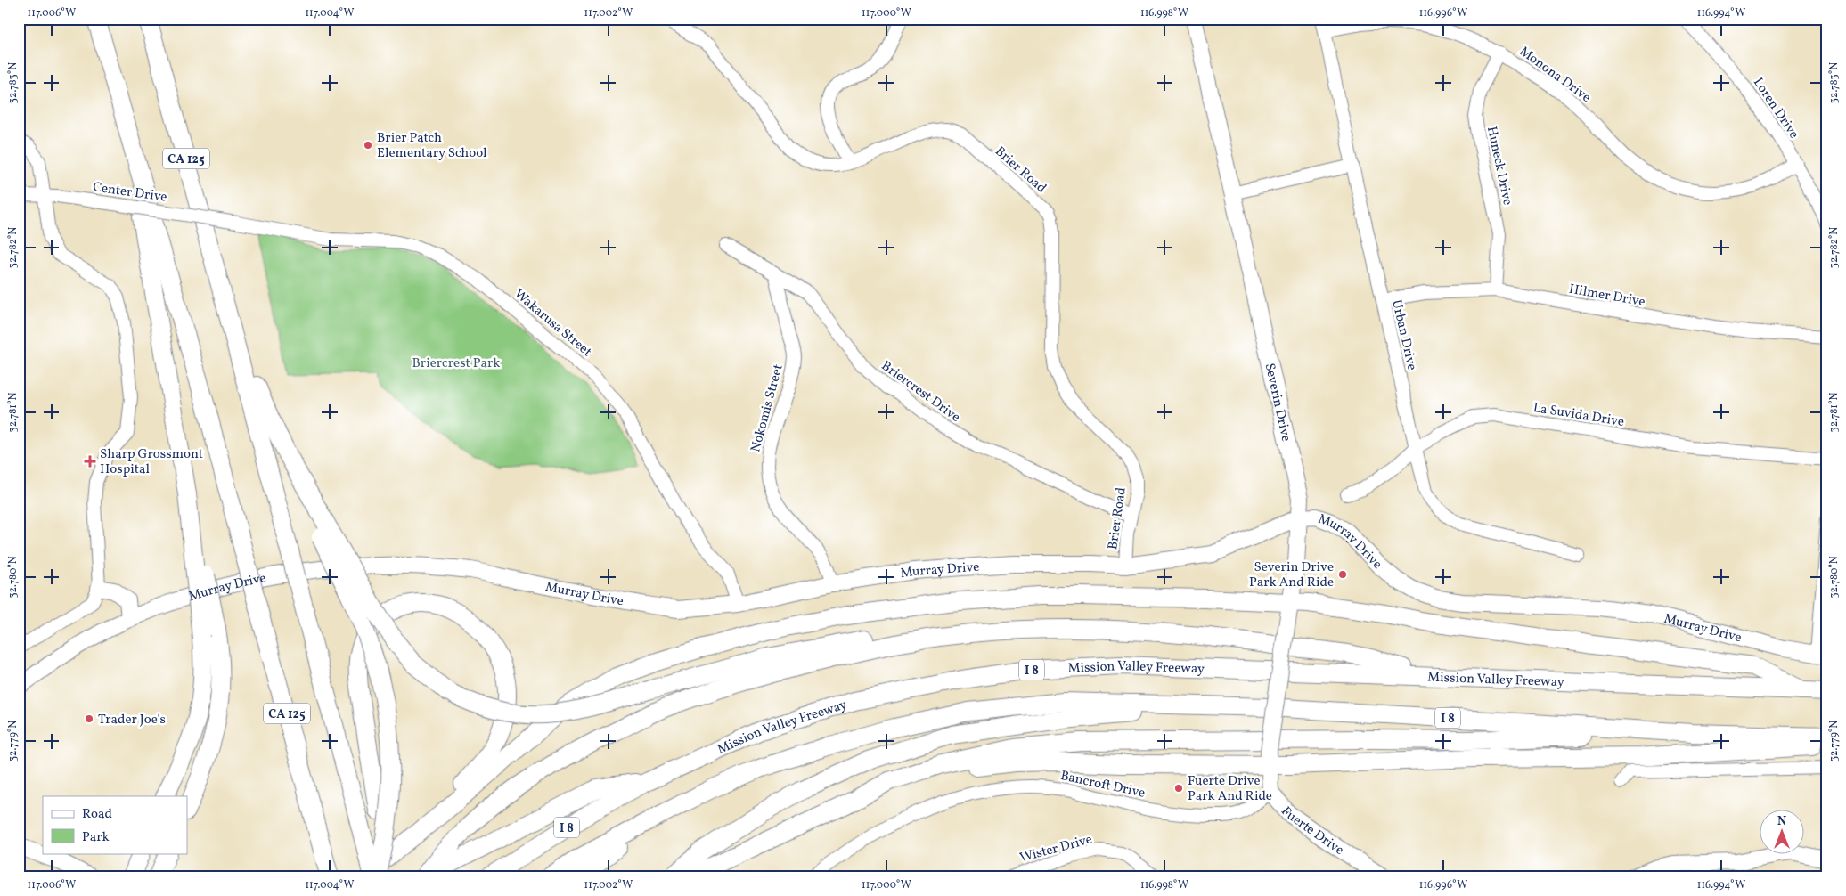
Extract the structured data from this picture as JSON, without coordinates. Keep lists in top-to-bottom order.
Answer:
{
  "streets": {
    "highway": ["CA 125", "Mission Valley Freeway", "I 8"],
    "main road": ["Severin Drive", "Murray Drive", "Fuerte Drive"],
    "street": [
      "Monona Drive",
      "Loren Drive",
      "Huneck Drive",
      "Brier Road",
      "Center Drive",
      "Hilmer Drive",
      "Wakarusa Street",
      "Urban Drive",
      "Briercrest Drive",
      "Nokomis Street",
      "La Suvida Drive",
      "Bancroft Drive",
      "Wister Drive"
    ]
  },
  "crossings": [
    ["Monona Drive", "Loren Drive"],
    ["Monona Drive", "Huneck Drive"],
    ["Monona Drive", "Urban Drive"],
    ["Huneck Drive", "Hilmer Drive"],
    ["Brier Road", "Briercrest Drive"],
    ["Brier Road", "Murray Drive"],
    ["Center Drive", "Wakarusa Street"],
    ["Hilmer Drive", "Urban Drive"],
    ["Wakarusa Street", "Murray Drive"],
    ["Urban Drive", "La Suvida Drive"],
    ["Briercrest Drive", "Nokomis Street"],
    ["Severin Drive", "Murray Drive"],
    ["Severin Drive", "Bancroft Drive"],
    ["Severin Drive", "Fuerte Drive"],
    ["Nokomis Street", "Murray Drive"],
    ["Bancroft Drive", "Fuerte Drive"]
  ],
  "parks": ["Briercrest Park"],
  "places": {
    "other": [
      "Brier Patch Elementary School",
      "Severin Drive Park And Ride",
      "Trader Joe's",
      "Fuerte Drive Park And Ride"
    ],
    "health": ["Sharp Grossmont Hospital"]
  },
  "legend": ["Road", "Park"],
  "north": "top",
  "coordinates": [
    "117.006°W",
    "117.004°W",
    "117.002°W",
    "117.000°W",
    "116.998°W",
    "116.996°W",
    "116.994°W",
    "32.783°N",
    "32.782°N",
    "32.781°N",
    "32.780°N",
    "32.779°N"
  ]
}
